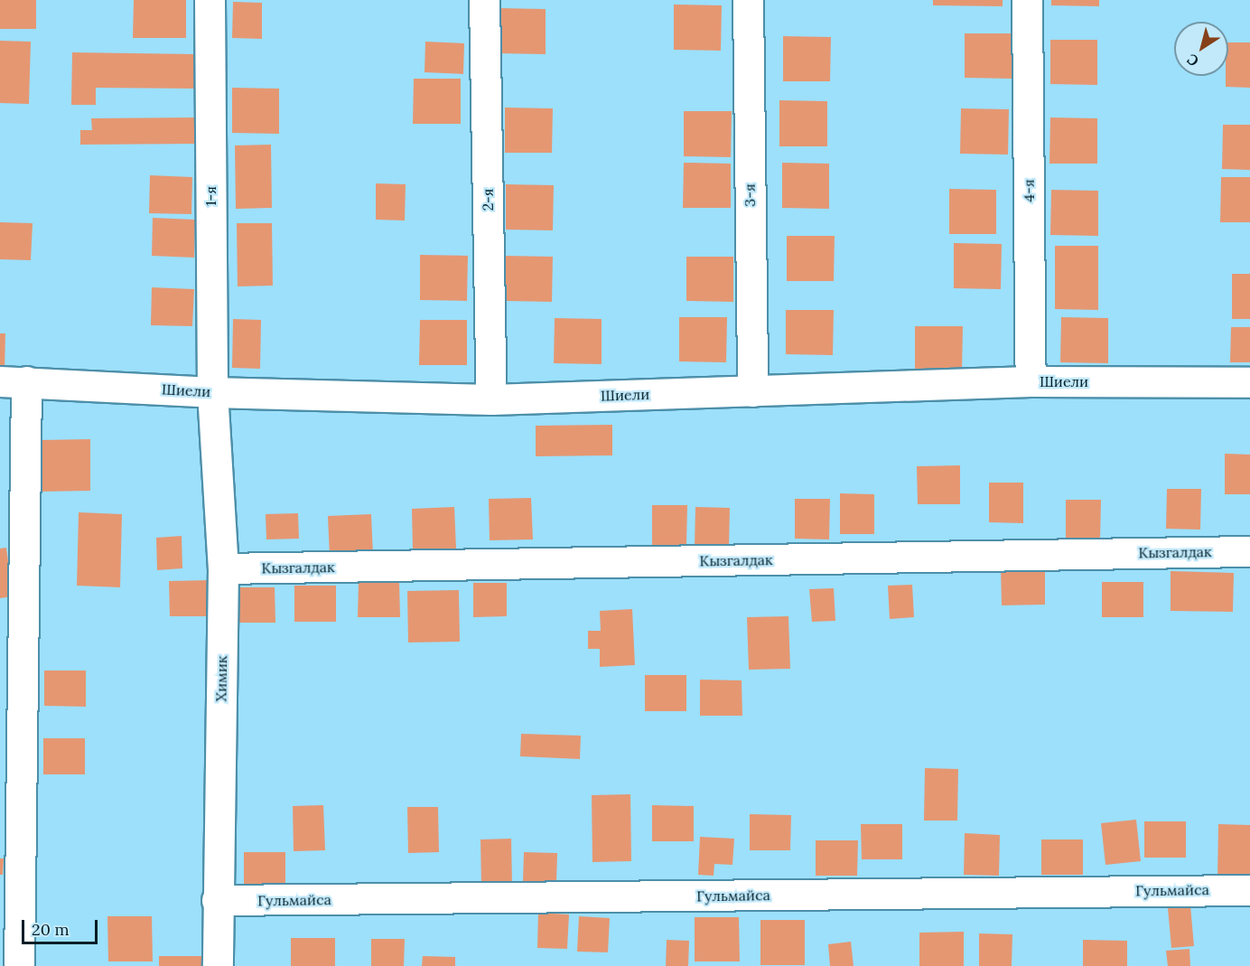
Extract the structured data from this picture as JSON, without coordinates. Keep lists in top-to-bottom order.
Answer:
{
  "streets": {
    "street": [
      "4-я",
      "3-я",
      "1-я",
      "2-я",
      "Шиели",
      "Кызгалдак",
      "Химик",
      "Гульмайса"
    ]
  },
  "crossings": [
    ["4-я", "Шиели"],
    ["3-я", "Шиели"],
    ["1-я", "Шиели"],
    ["1-я", "Химик"],
    ["2-я", "Шиели"],
    ["Шиели", "Химик"],
    ["Кызгалдак", "Химик"],
    ["Химик", "Гульмайса"]
  ],
  "scale_bar": "20 m",
  "north": "bottom left"
}
